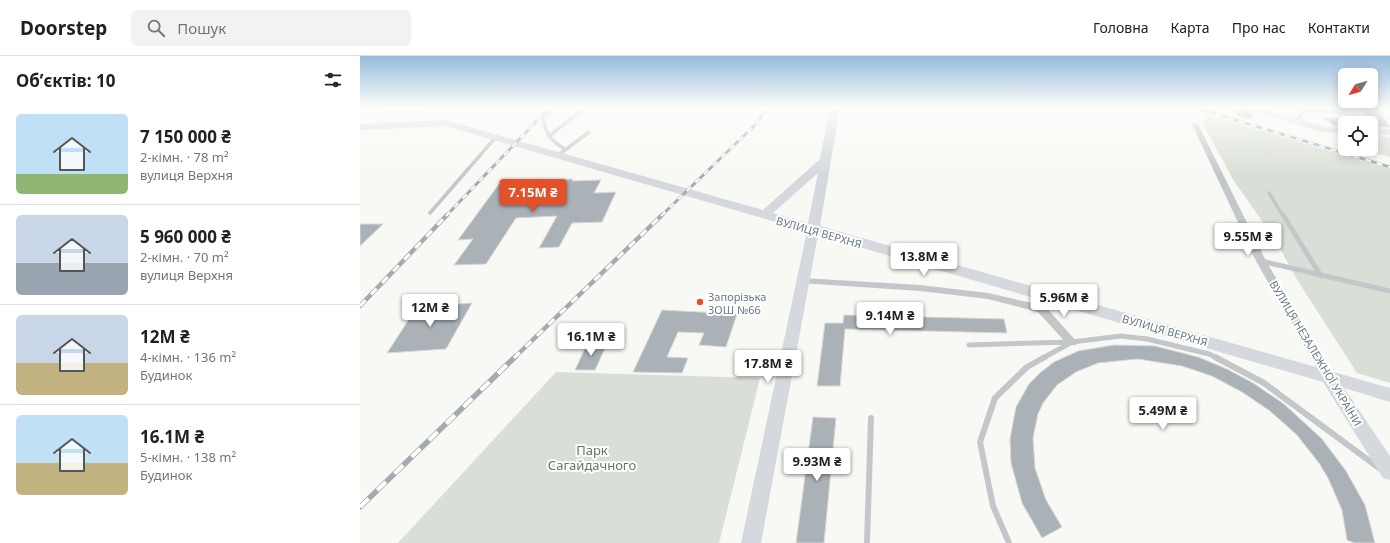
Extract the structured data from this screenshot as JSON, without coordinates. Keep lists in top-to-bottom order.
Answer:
{
  "streets": {
    "street": ["ВУЛИЦЯ ВЕРХНЯ", "ВУЛИЦЯ НЕЗАЛЕЖНОЇ УКРАЇНИ"]
  },
  "crossings": [
    ["ВУЛИЦЯ ВЕРХНЯ", "ВУЛИЦЯ НЕЗАЛЕЖНОЇ УКРАЇНИ"]
  ],
  "parks": ["Парк Сагайдачного"],
  "places": ["Запорізька ЗОШ №66"],
  "north": "bottom left",
  "page": {
    "header": "Doorstep",
    "search": "Пошук",
    "nav": [
      "Головна",
      "Карта",
      "Про нас",
      "Контакти"
    ],
    "heading": "Об’єктів: 10",
    "list": [
      {
        "name": "7 150 000 ₴",
        "note": "2-кімн. · 78 m² · вулиця Верхня"
      },
      {
        "name": "5 960 000 ₴",
        "note": "2-кімн. · 70 m² · вулиця Верхня"
      },
      {
        "name": "12M ₴",
        "note": "4-кімн. · 136 m² · Будинок"
      },
      {
        "name": "16.1M ₴",
        "note": "5-кімн. · 138 m² · Будинок"
      }
    ],
    "price": [
      "7.15M ₴",
      "9.55M ₴",
      "13.8M ₴",
      "5.96M ₴",
      "12M ₴",
      "9.14M ₴",
      "16.1M ₴",
      "17.8M ₴",
      "5.49M ₴",
      "9.93M ₴"
    ]
  }
}
